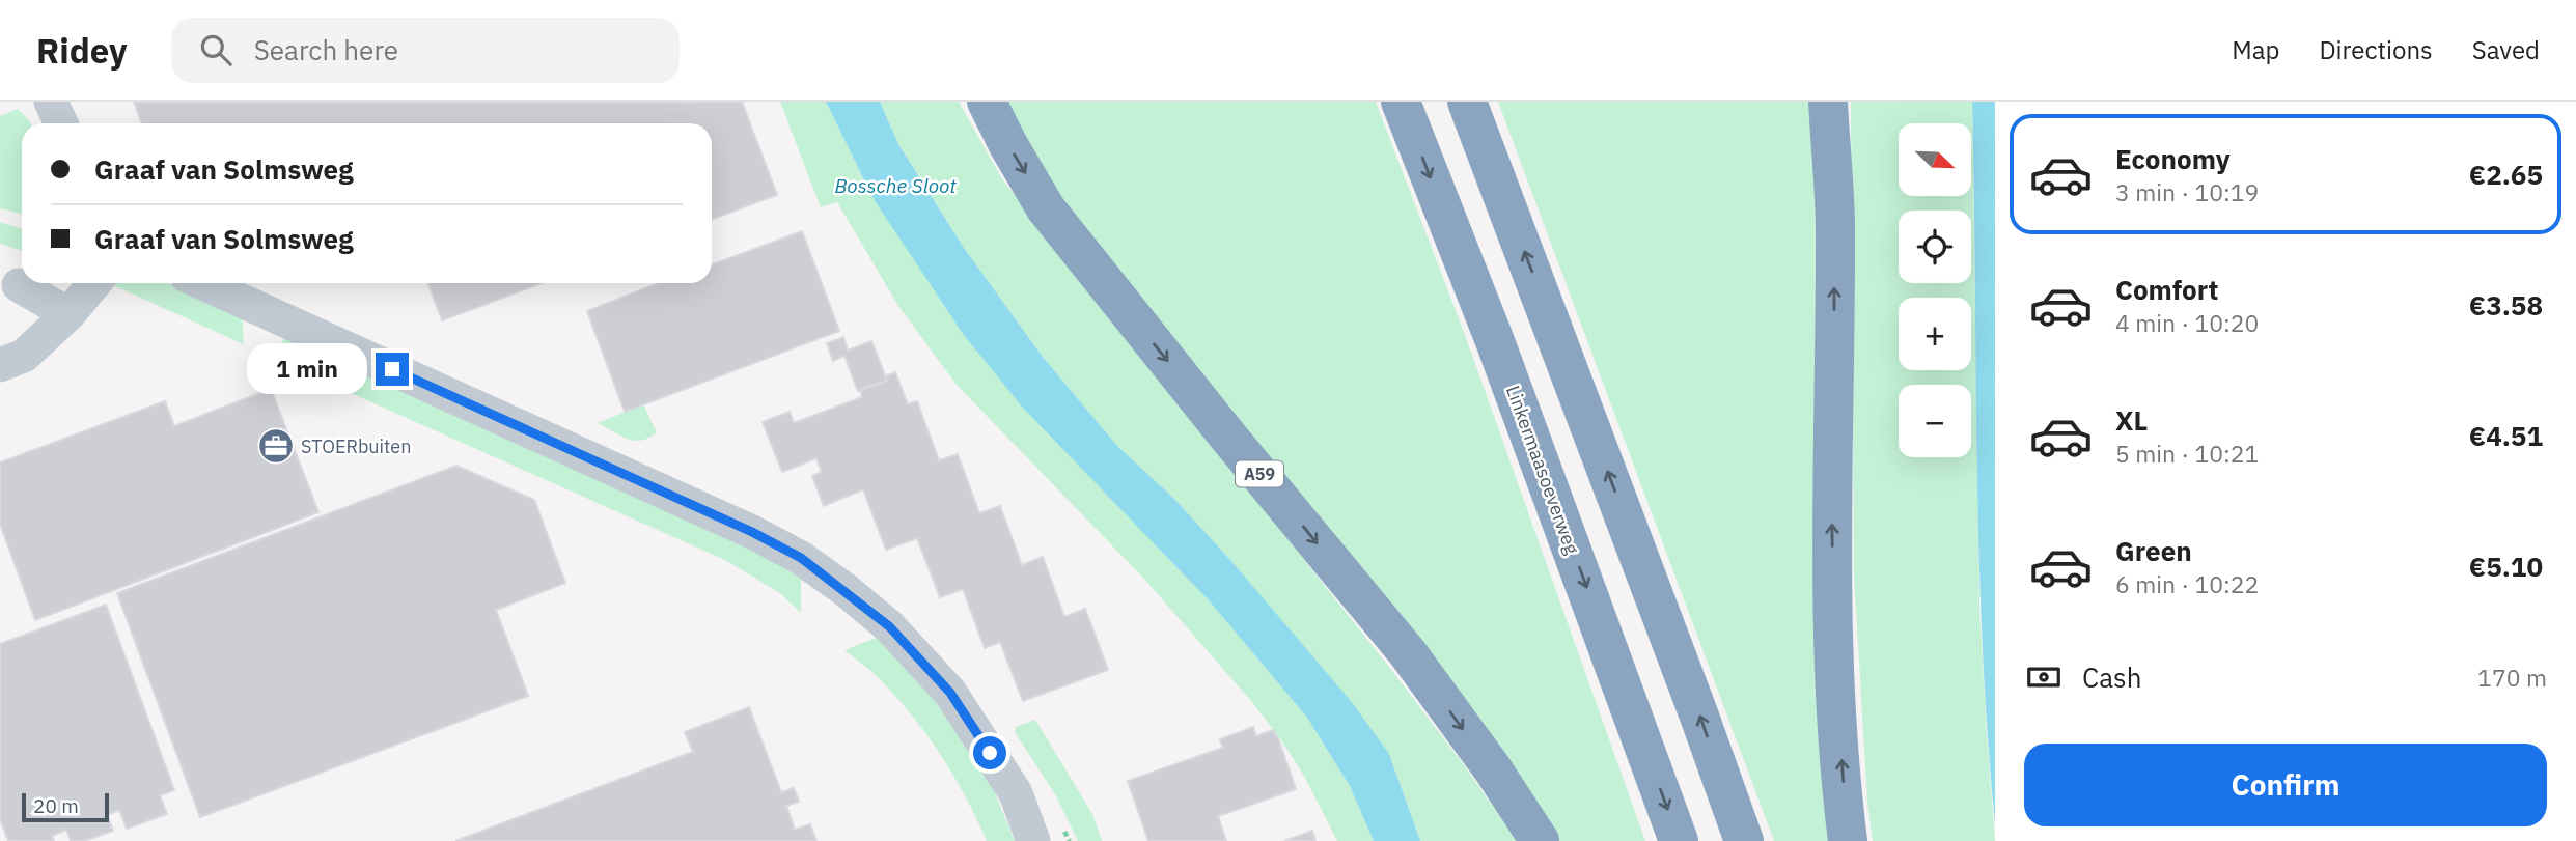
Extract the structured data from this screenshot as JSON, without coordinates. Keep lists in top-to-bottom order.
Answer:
{
  "streets": {
    "highway": ["Linkermaasoeverweg", "A59"]
  },
  "water": ["Bossche Sloot"],
  "places": {
    "office": ["STOERbuiten"]
  },
  "scale_bar": "20 m",
  "north": "bottom right",
  "page": {
    "header": "Ridey",
    "search": "Search here",
    "nav": ["Map", "Directions", "Saved"],
    "list": [
      {
        "name": "Economy",
        "note": "3 min · 10:19",
        "value": "€2.65"
      },
      {
        "name": "Comfort",
        "note": "4 min · 10:20",
        "value": "€3.58"
      },
      {
        "name": "XL",
        "note": "5 min · 10:21",
        "value": "€4.51"
      },
      {
        "name": "Green",
        "note": "6 min · 10:22",
        "value": "€5.10"
      }
    ],
    "map_buttons": ["+", "−"],
    "banner": ["Graaf van Solmsweg", "Graaf van Solmsweg"],
    "bubble": "1 min",
    "pay": ["Cash", "170 m"],
    "buttons": "Confirm",
    "scale": "20 m"
  }
}
